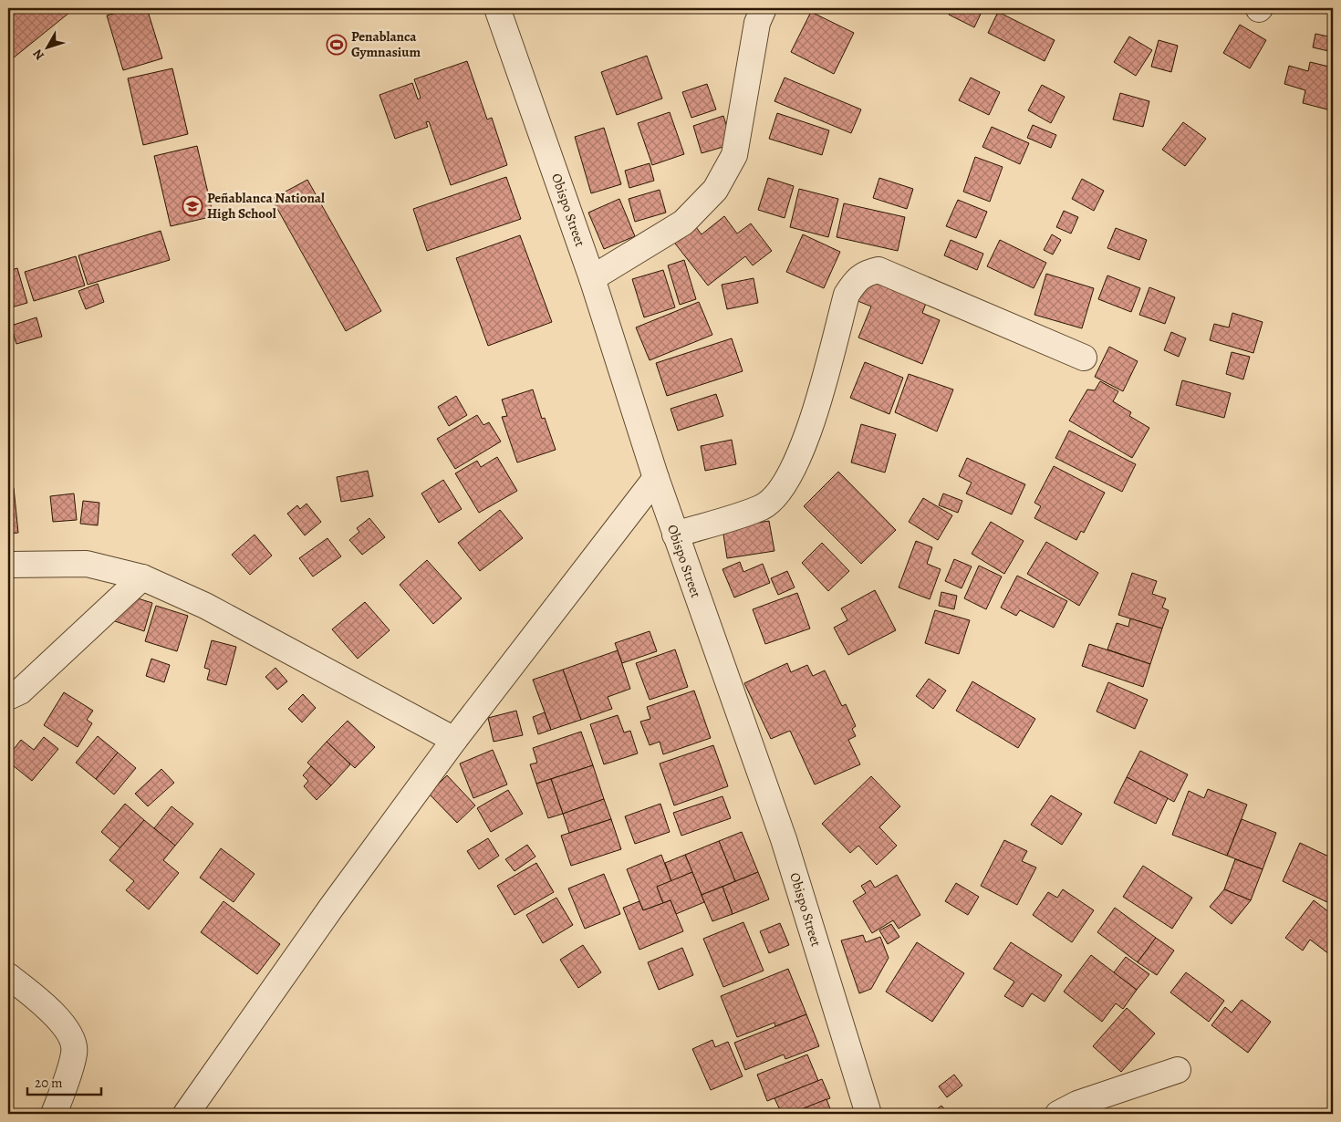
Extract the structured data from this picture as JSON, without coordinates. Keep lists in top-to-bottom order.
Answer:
{
  "streets": {
    "street": ["Obispo Street"]
  },
  "places": {
    "sports": ["Penablanca Gymnasium"],
    "school or university": ["Peñablanca National High School"]
  },
  "scale_bar": "20 m",
  "north": "bottom left"
}
